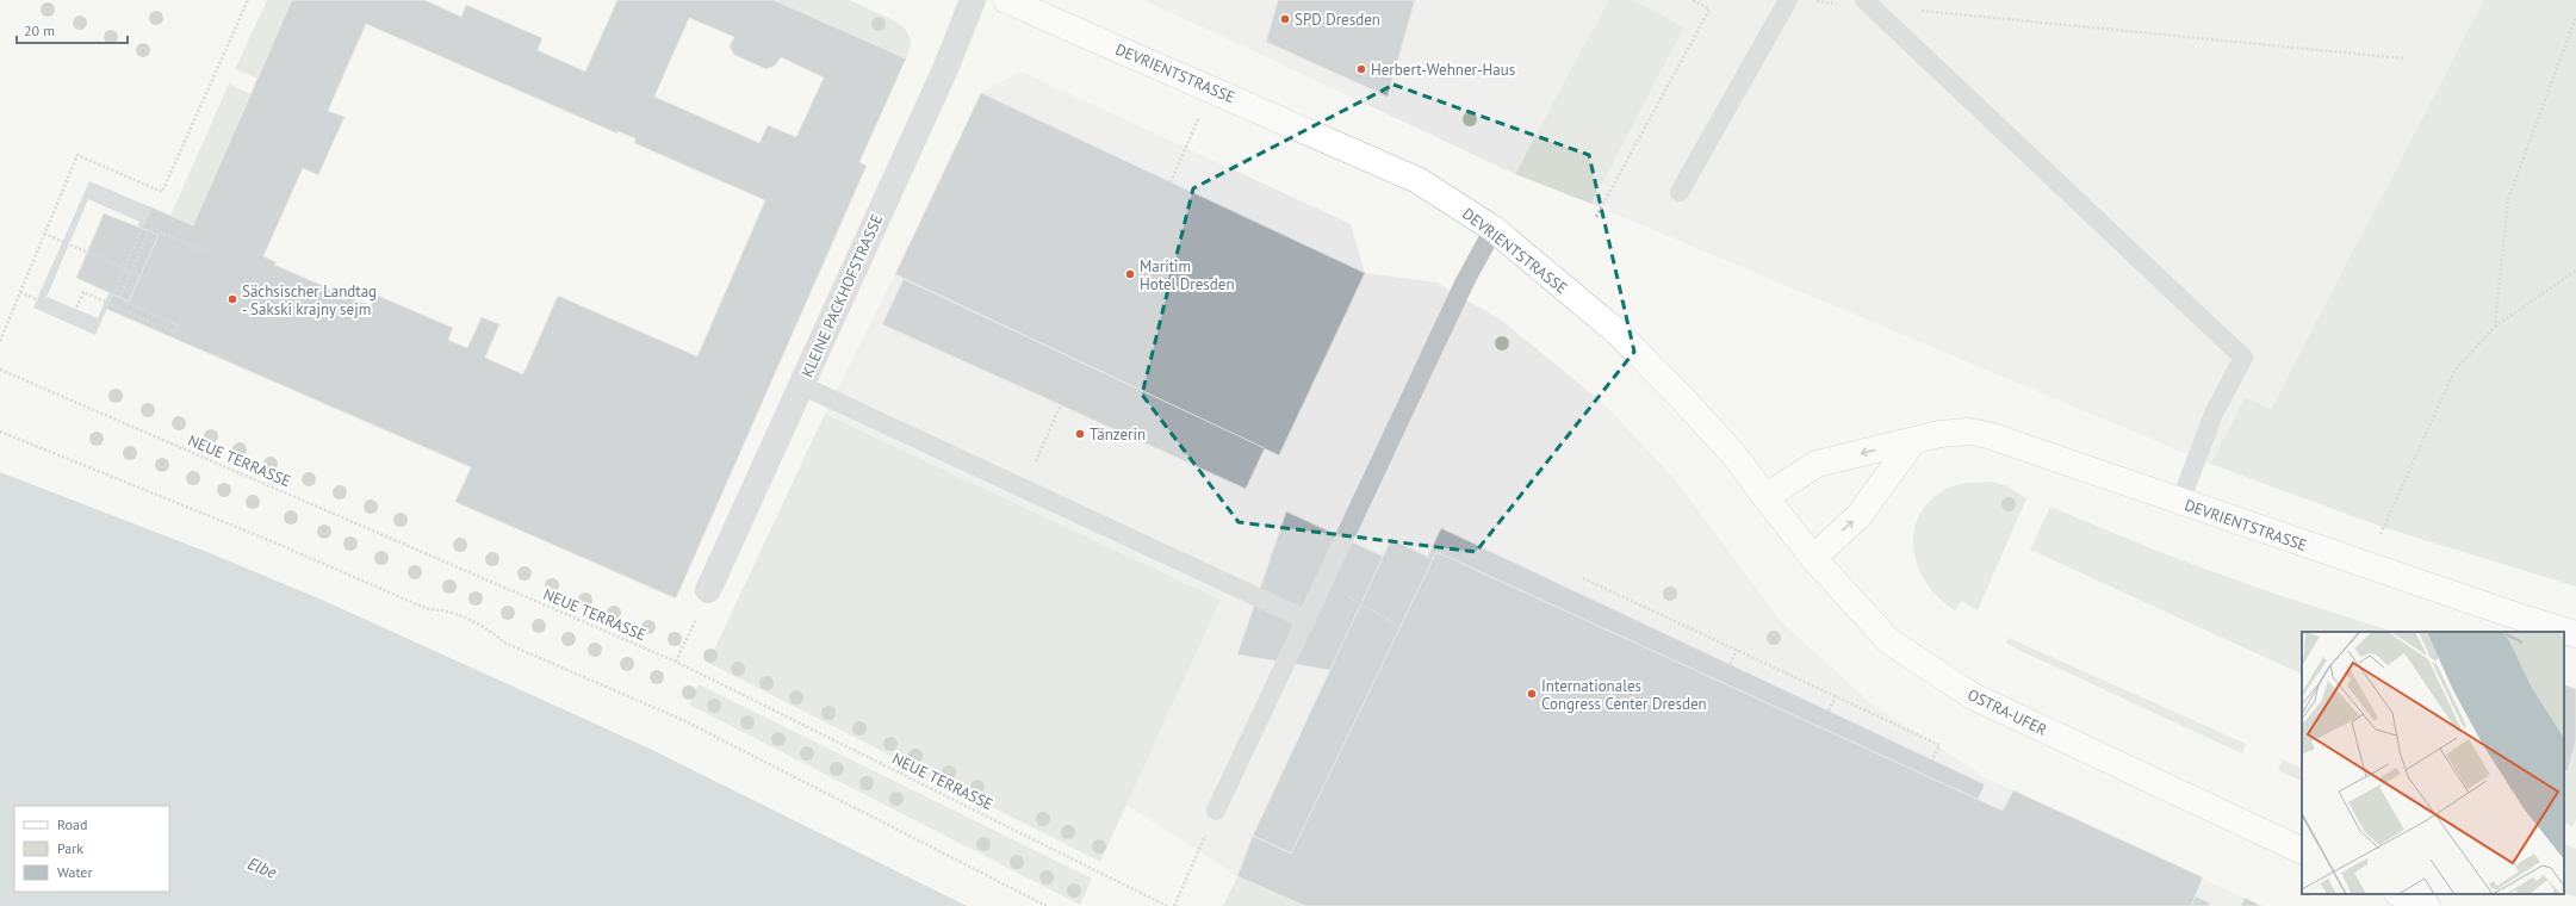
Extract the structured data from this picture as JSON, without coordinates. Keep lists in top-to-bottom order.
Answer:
{
  "streets": {
    "main road": ["DEVRIENTSTRASSE", "OSTRA-UFER"],
    "street": ["KLEINE PACKHOFSTRASSE"],
    "path": ["NEUE TERRASSE"]
  },
  "crossings": [
    ["DEVRIENTSTRASSE", "OSTRA-UFER"]
  ],
  "water": ["Elbe"],
  "places": [
    "SPD Dresden",
    "Herbert-Wehner-Haus",
    "Maritim Hotel Dresden",
    "Sächsischer Landtag - Sakski krajny sejm",
    "Tänzerin",
    "Internationales Congress Center Dresden"
  ],
  "legend": ["Road", "Park", "Water"],
  "scale_bar": "20 m"
}
